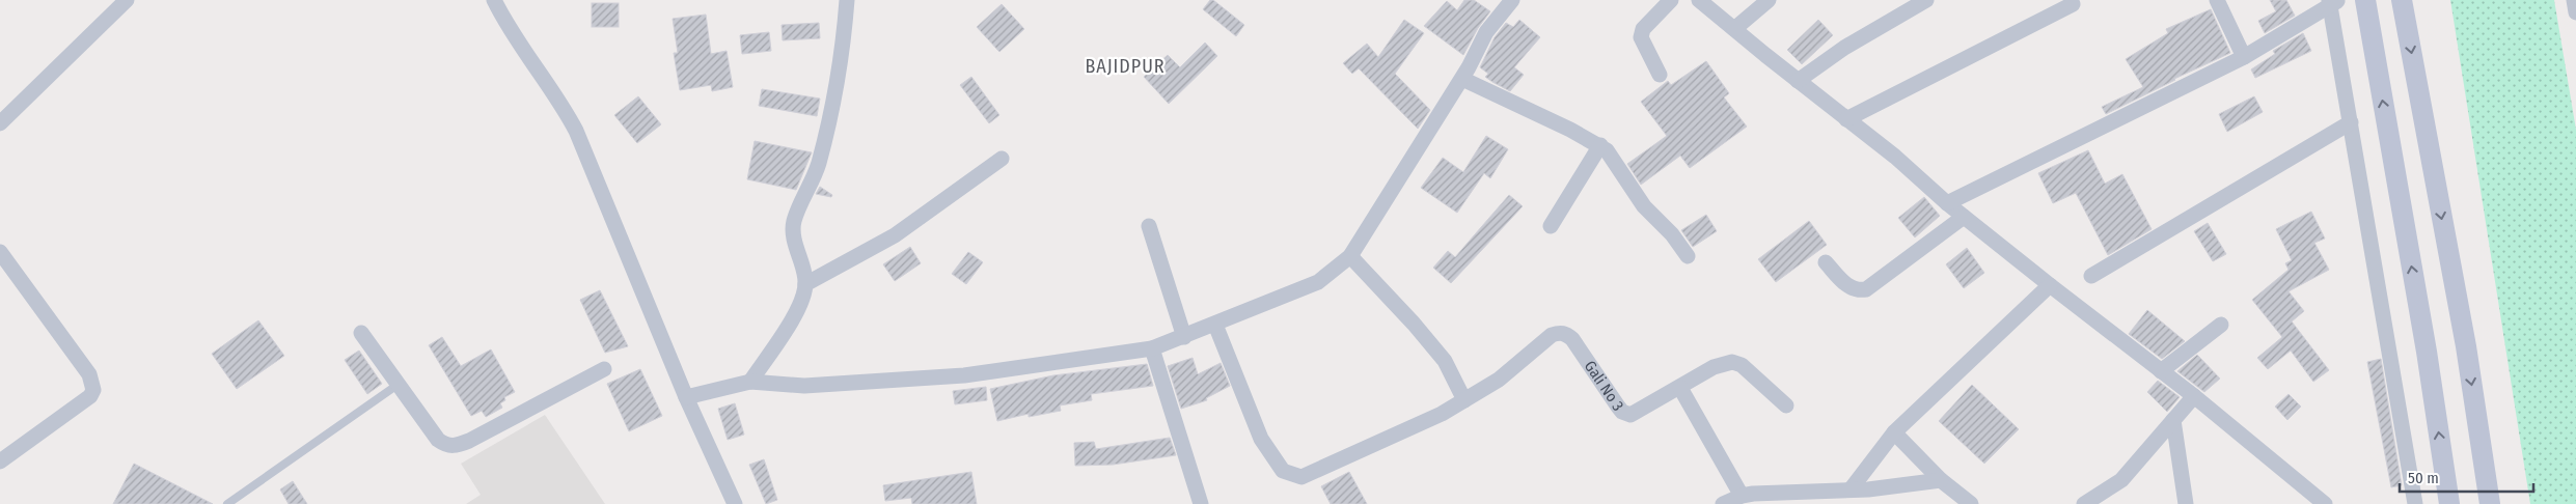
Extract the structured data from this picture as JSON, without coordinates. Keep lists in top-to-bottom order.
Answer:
{
  "streets": {
    "street": ["Gali No 3"]
  },
  "districts": ["BAJIDPUR"],
  "scale_bar": "50 m"
}
